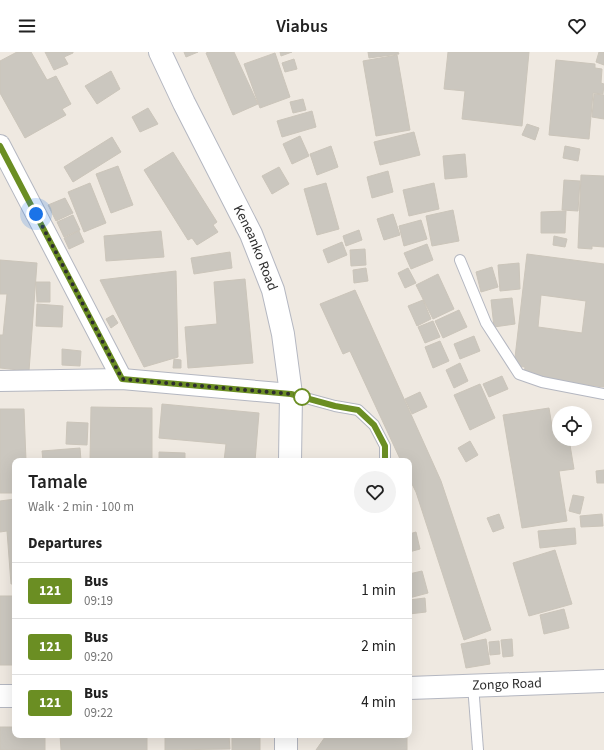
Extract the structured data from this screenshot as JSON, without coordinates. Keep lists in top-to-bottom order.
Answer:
{
  "streets": {
    "street": ["Keneanko Road", "Zongo Road"]
  },
  "lines": ["bus line 121"],
  "page": {
    "header": "Viabus",
    "heading": [
      ["Tamale", "Walk · 2 min · 100 m"],
      "Departures"
    ],
    "list": [
      {
        "mark": "121",
        "name": "Bus",
        "note": "09:19",
        "value": "1 min"
      },
      {
        "mark": "121",
        "name": "Bus",
        "note": "09:20",
        "value": "2 min"
      },
      {
        "mark": "121",
        "name": "Bus",
        "note": "09:22",
        "value": "4 min"
      }
    ]
  }
}
